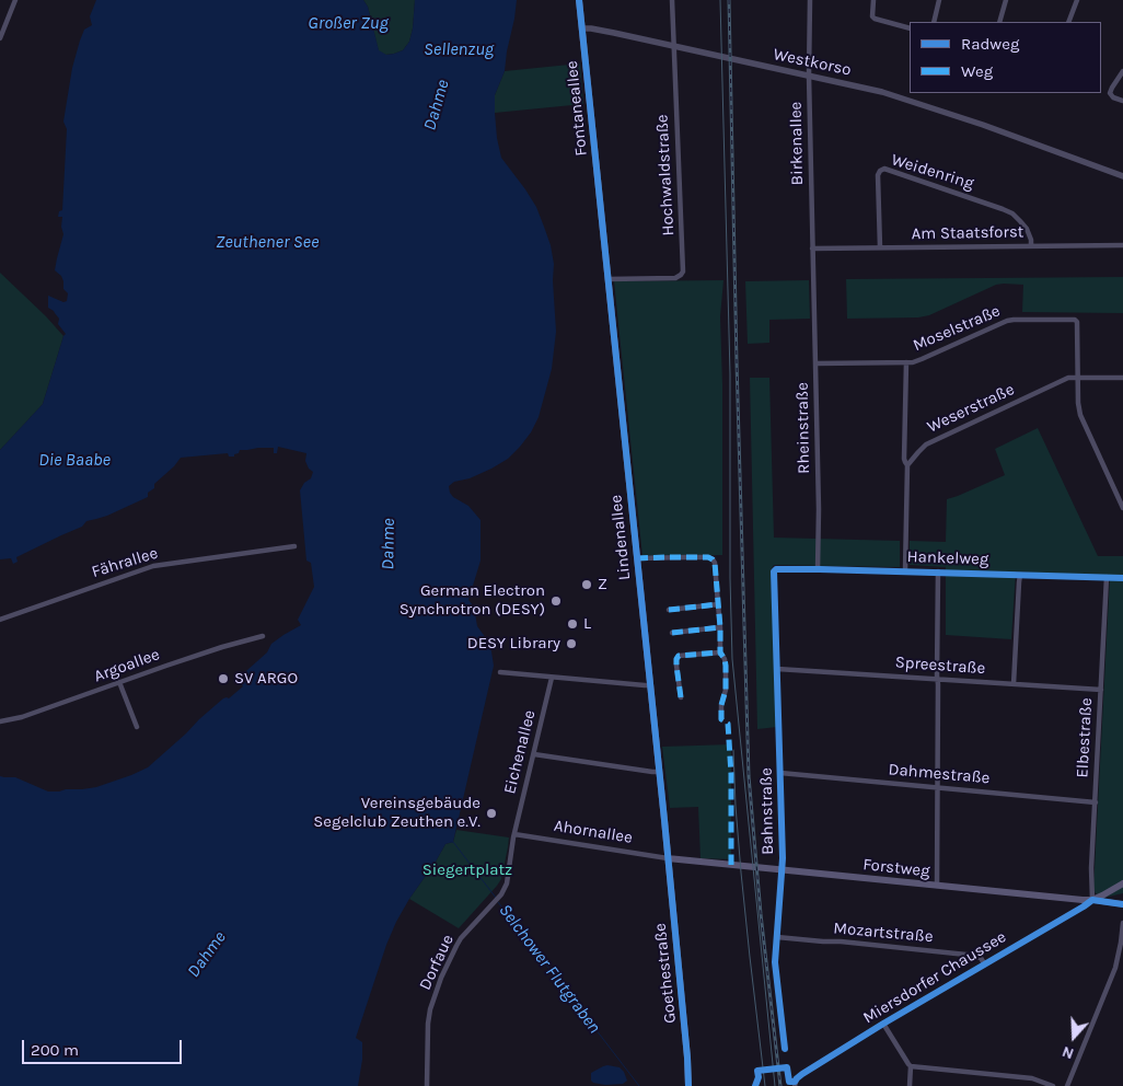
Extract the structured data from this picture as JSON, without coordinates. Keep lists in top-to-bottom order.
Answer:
{
  "streets": {
    "main road": [
      "Fontaneallee",
      "Lindenallee",
      "Forstweg",
      "Goethestraße",
      "Miersdorfer Chaussee"
    ],
    "street": [
      "Westkorso",
      "Birkenallee",
      "Weidenring",
      "Hochwaldstraße",
      "Am Staatsforst",
      "Moselstraße",
      "Weserstraße",
      "Rheinstraße",
      "Hankelweg",
      "Fährallee",
      "Argoallee",
      "Spreestraße",
      "Elbestraße",
      "Eichenallee",
      "Dahmestraße",
      "Bahnstraße",
      "Ahornallee",
      "Mozartstraße",
      "Dorfaue"
    ]
  },
  "crossings": [
    ["Westkorso", "Fontaneallee"],
    ["Westkorso", "Birkenallee"],
    ["Westkorso", "Hochwaldstraße"],
    ["Fontaneallee", "Lindenallee"],
    ["Birkenallee", "Am Staatsforst"],
    ["Birkenallee", "Rheinstraße"],
    ["Weidenring", "Am Staatsforst"],
    ["Hochwaldstraße", "Lindenallee"],
    ["Moselstraße", "Weserstraße"],
    ["Moselstraße", "Rheinstraße"],
    ["Rheinstraße", "Hankelweg"],
    ["Lindenallee", "Ahornallee"],
    ["Lindenallee", "Forstweg"],
    ["Lindenallee", "Goethestraße"],
    ["Hankelweg", "Elbestraße"],
    ["Hankelweg", "Bahnstraße"],
    ["Spreestraße", "Elbestraße"],
    ["Spreestraße", "Bahnstraße"],
    ["Elbestraße", "Dahmestraße"],
    ["Elbestraße", "Forstweg"],
    ["Elbestraße", "Miersdorfer Chaussee"],
    ["Eichenallee", "Ahornallee"],
    ["Eichenallee", "Dorfaue"],
    ["Dahmestraße", "Bahnstraße"],
    ["Bahnstraße", "Forstweg"],
    ["Bahnstraße", "Mozartstraße"],
    ["Ahornallee", "Forstweg"],
    ["Ahornallee", "Dorfaue"],
    ["Ahornallee", "Goethestraße"],
    ["Forstweg", "Goethestraße"],
    ["Forstweg", "Miersdorfer Chaussee"],
    ["Mozartstraße", "Miersdorfer Chaussee"]
  ],
  "water": [
    "Großer Zug",
    "Sellenzug",
    "Dahme",
    "Zeuthener See",
    "Die Baabe",
    "Selchower Flutgraben"
  ],
  "parks": ["Siegertplatz"],
  "places": [
    "Z",
    "German Electron Synchrotron (DESY)",
    "L",
    "DESY Library",
    "SV ARGO",
    "Vereinsgebäude Segelclub Zeuthen e.V."
  ],
  "legend": ["Radweg", "Weg"],
  "scale_bar": "200 m",
  "north": "bottom"
}
